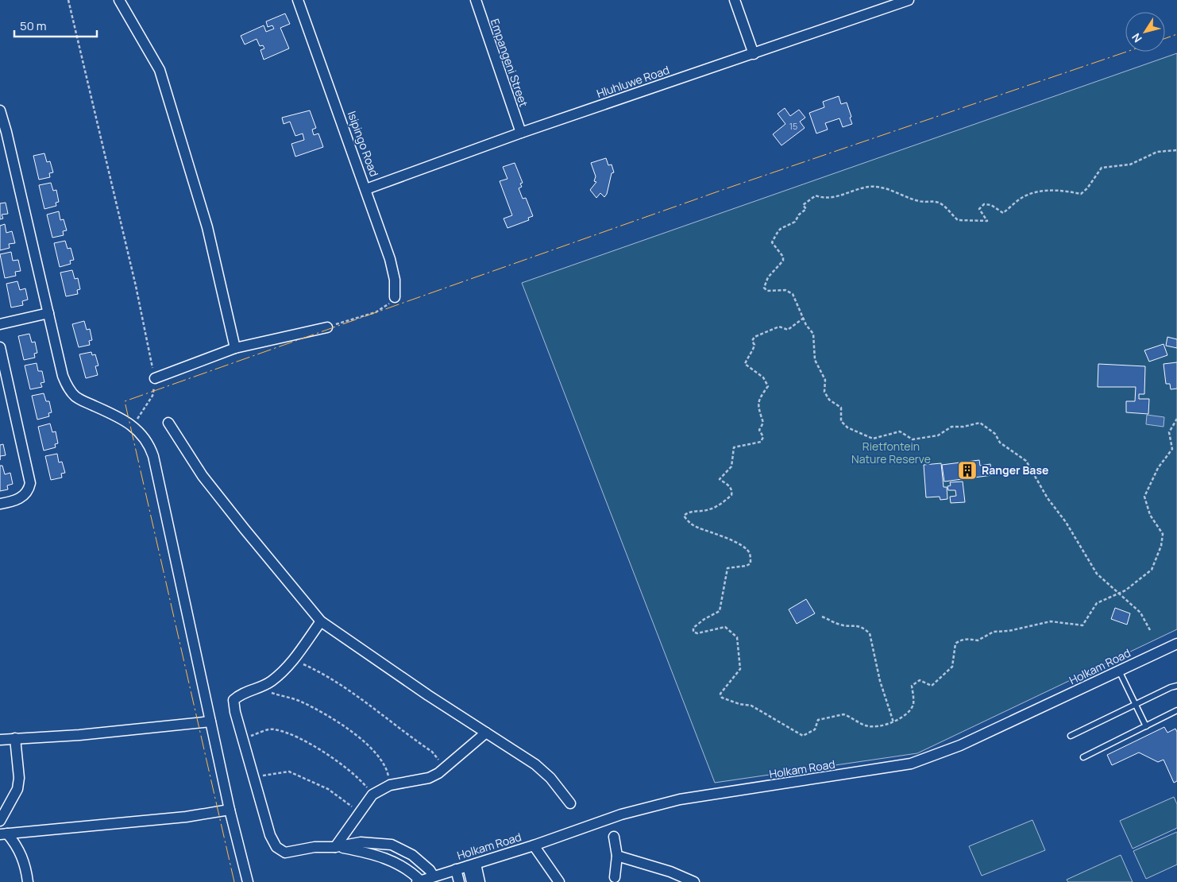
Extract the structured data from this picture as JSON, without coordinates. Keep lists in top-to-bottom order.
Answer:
{
  "streets": {
    "street": [
      "Empangeni Street",
      "Hluhluwe Road",
      "Isipingo Road",
      "Holkam Road"
    ]
  },
  "crossings": [
    ["Empangeni Street", "Hluhluwe Road"],
    ["Hluhluwe Road", "Isipingo Road"]
  ],
  "parks": ["Rietfontein Nature Reserve"],
  "places": {
    "building": ["Ranger Base"]
  },
  "house_numbers": ["15"],
  "scale_bar": "50 m",
  "north": "bottom left"
}
